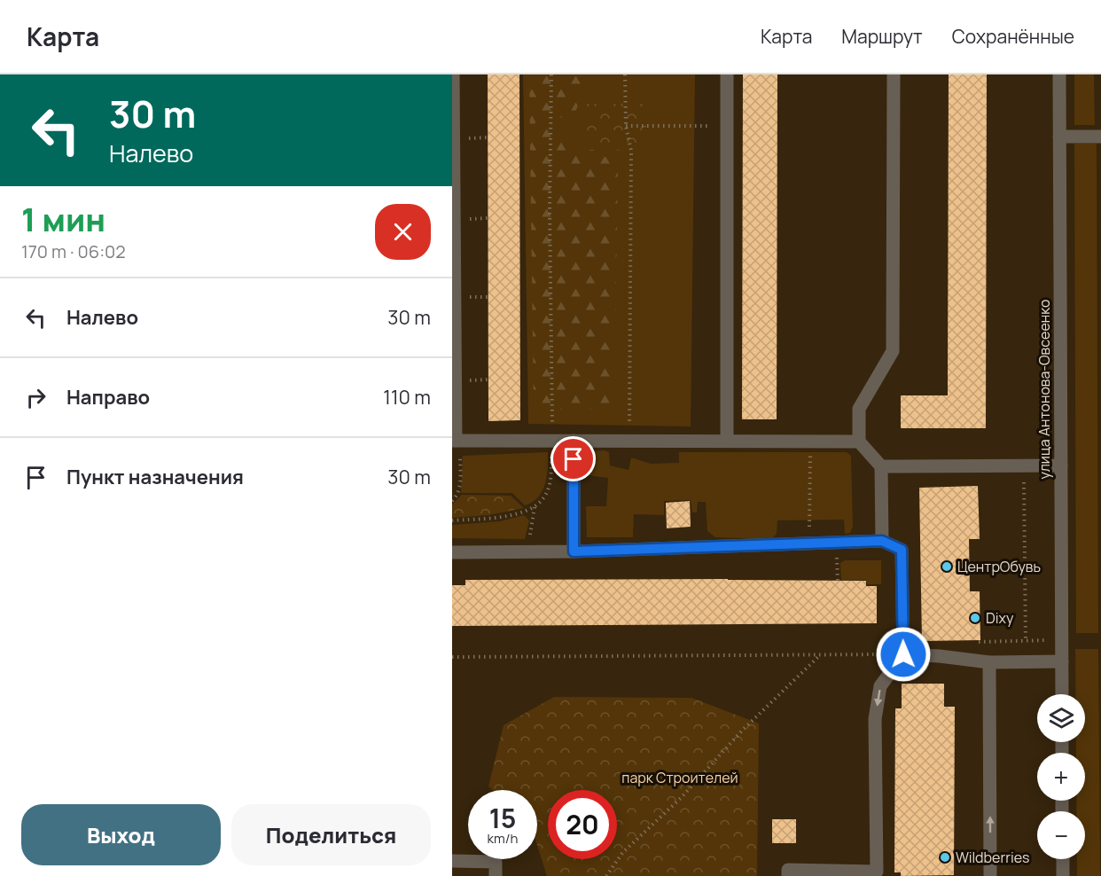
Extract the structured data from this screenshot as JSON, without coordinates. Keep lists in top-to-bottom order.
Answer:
{
  "streets": {
    "street": ["улица Антонова-Овсеенко"]
  },
  "parks": ["парк Строителей"],
  "places": ["ЦентрОбувь", "Dixy", "Wildberries"],
  "page": {
    "header": "Карта",
    "nav": ["Карта", "Маршрут", "Сохранённые"],
    "turn": ["30 m", "Налево"],
    "heading": ["1 мин", "170 m · 06:02"],
    "list": [
      {
        "name": "Налево",
        "value": "30 m"
      },
      {
        "name": "Направо",
        "value": "110 m"
      },
      {
        "name": "Пункт назначения",
        "value": "30 m"
      }
    ],
    "map_buttons": ["+", "−"],
    "speed": "15 km/h",
    "limit": "20",
    "buttons": ["Выход", "Поделиться"]
  }
}
